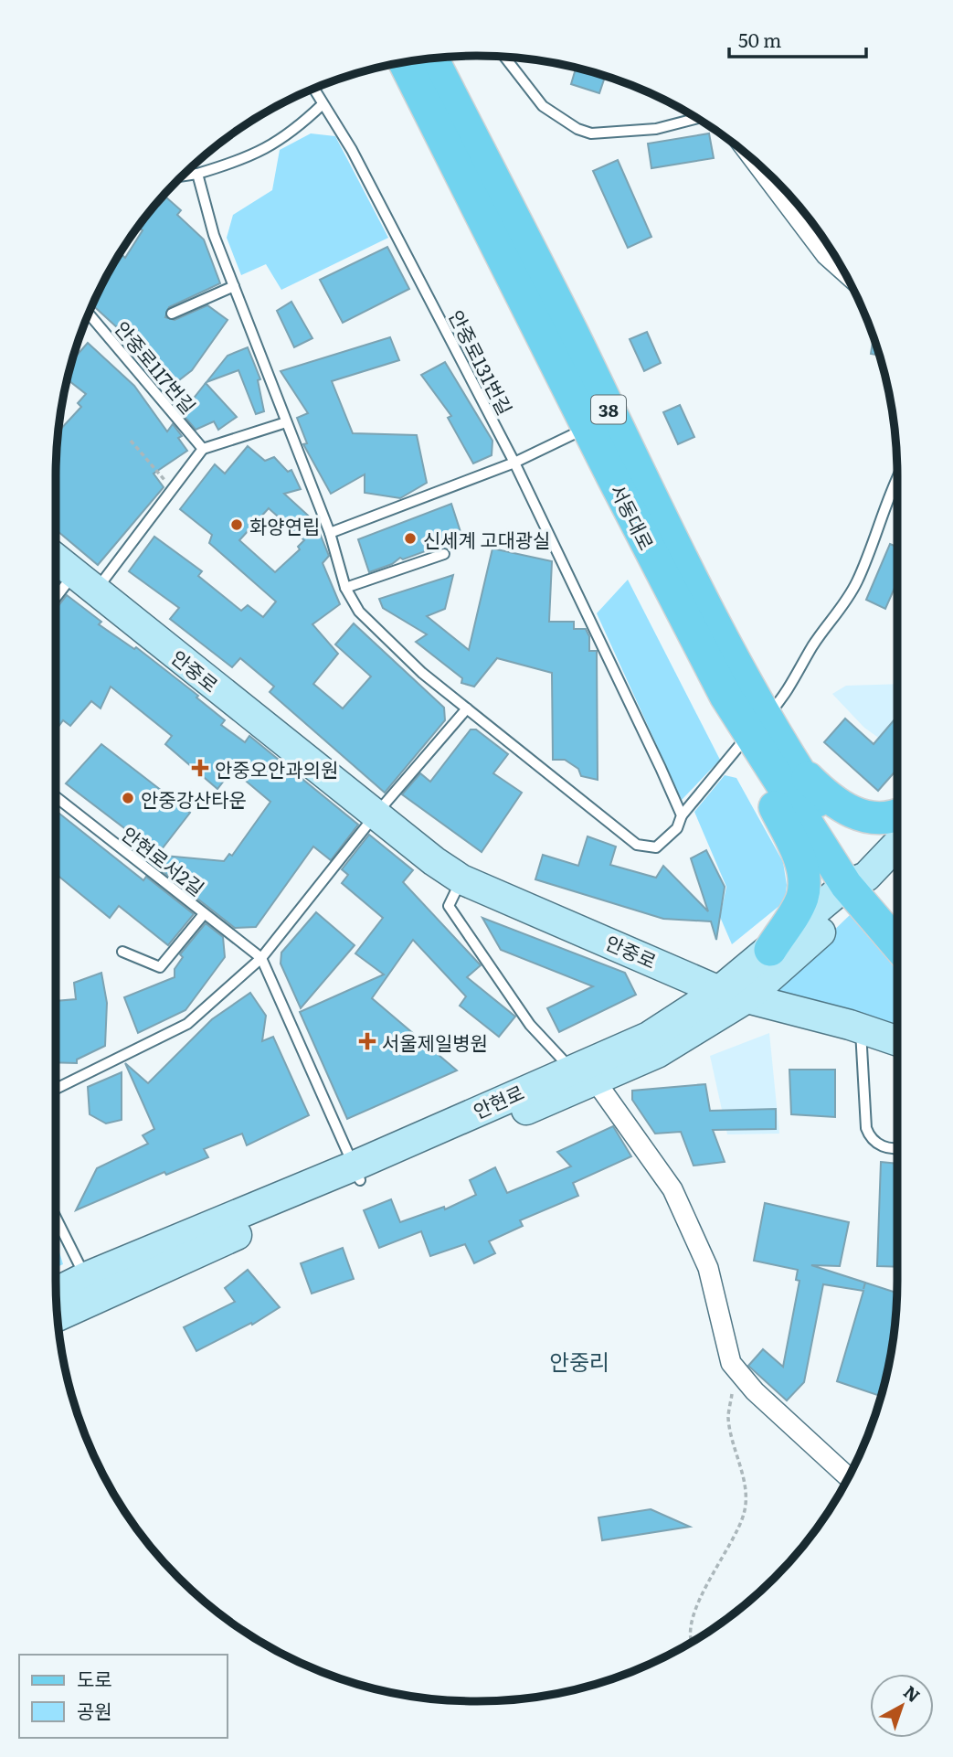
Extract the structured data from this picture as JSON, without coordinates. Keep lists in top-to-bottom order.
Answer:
{
  "streets": {
    "main road": [
      "38",
      "서동대로",
      "안중로",
      "안현로"
    ],
    "lane": ["안중로131번길", "안중로117번길", "안현로서2길"]
  },
  "crossings": [
    ["서동대로", "안현로"],
    ["안중로", "안현로"],
    ["안현로서2길", "안현로"]
  ],
  "districts": ["안중리"],
  "places": {
    "other": ["화양연립", "신세계 고대광실", "안중강산타운"],
    "health": ["안중오안과의원", "서울제일병원"]
  },
  "legend": ["도로", "공원"],
  "scale_bar": "50 m",
  "north": "top right"
}
